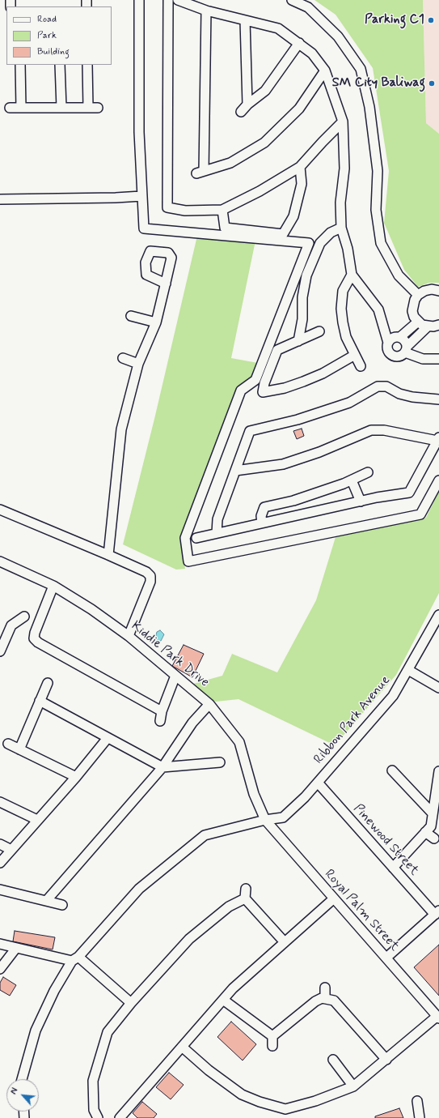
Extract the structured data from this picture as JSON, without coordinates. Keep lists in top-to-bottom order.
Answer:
{
  "streets": {
    "street": [
      "Kiddie Park Drive",
      "Ribbon Park Avenue",
      "Pinewood Street",
      "Royal Palm Street"
    ]
  },
  "crossings": [
    ["Kiddie Park Drive", "Ribbon Park Avenue"],
    ["Kiddie Park Drive", "Royal Palm Street"],
    ["Ribbon Park Avenue", "Pinewood Street"],
    ["Ribbon Park Avenue", "Royal Palm Street"]
  ],
  "places": ["Parking C1", "SM City Baliwag"],
  "legend": ["Road", "Park", "Building"],
  "north": "top left"
}
